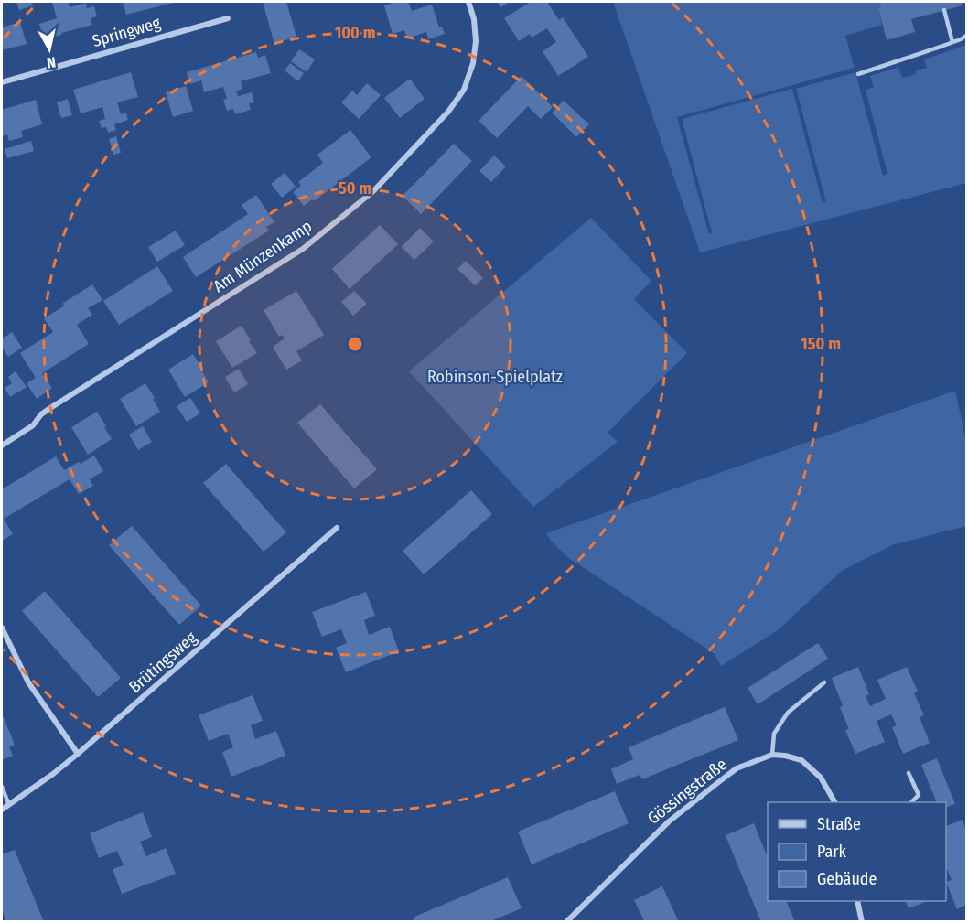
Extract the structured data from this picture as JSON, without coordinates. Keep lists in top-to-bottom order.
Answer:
{
  "streets": {
    "street": [
      "Springweg",
      "Am Münzenkamp",
      "Brütingsweg",
      "Gössingstraße"
    ]
  },
  "parks": ["Robinson-Spielplatz"],
  "legend": ["Straße", "Park", "Gebäude"],
  "north": "bottom",
  "rings": ["100 m", "50 m", "150 m"]
}
